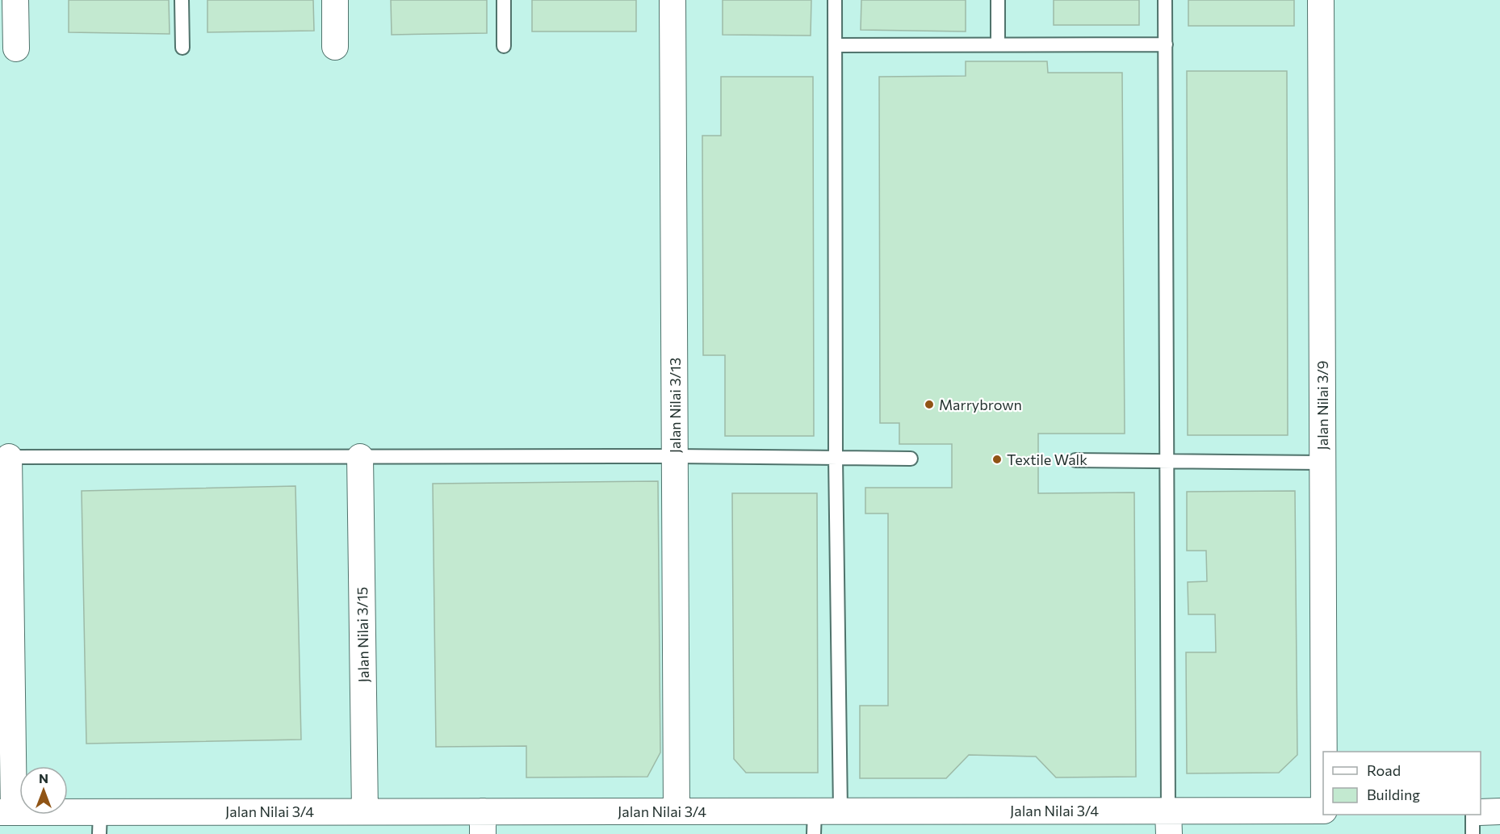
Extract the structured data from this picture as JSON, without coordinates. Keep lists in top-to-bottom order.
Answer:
{
  "streets": {
    "street": [
      "Jalan Nilai 3/13",
      "Jalan Nilai 3/9",
      "Jalan Nilai 3/15",
      "Jalan Nilai 3/4"
    ]
  },
  "crossings": [
    ["Jalan Nilai 3/13", "Jalan Nilai 3/4"],
    ["Jalan Nilai 3/15", "Jalan Nilai 3/4"]
  ],
  "places": ["Marrybrown", "Textile Walk"],
  "legend": ["Road", "Building"],
  "north": "top"
}
